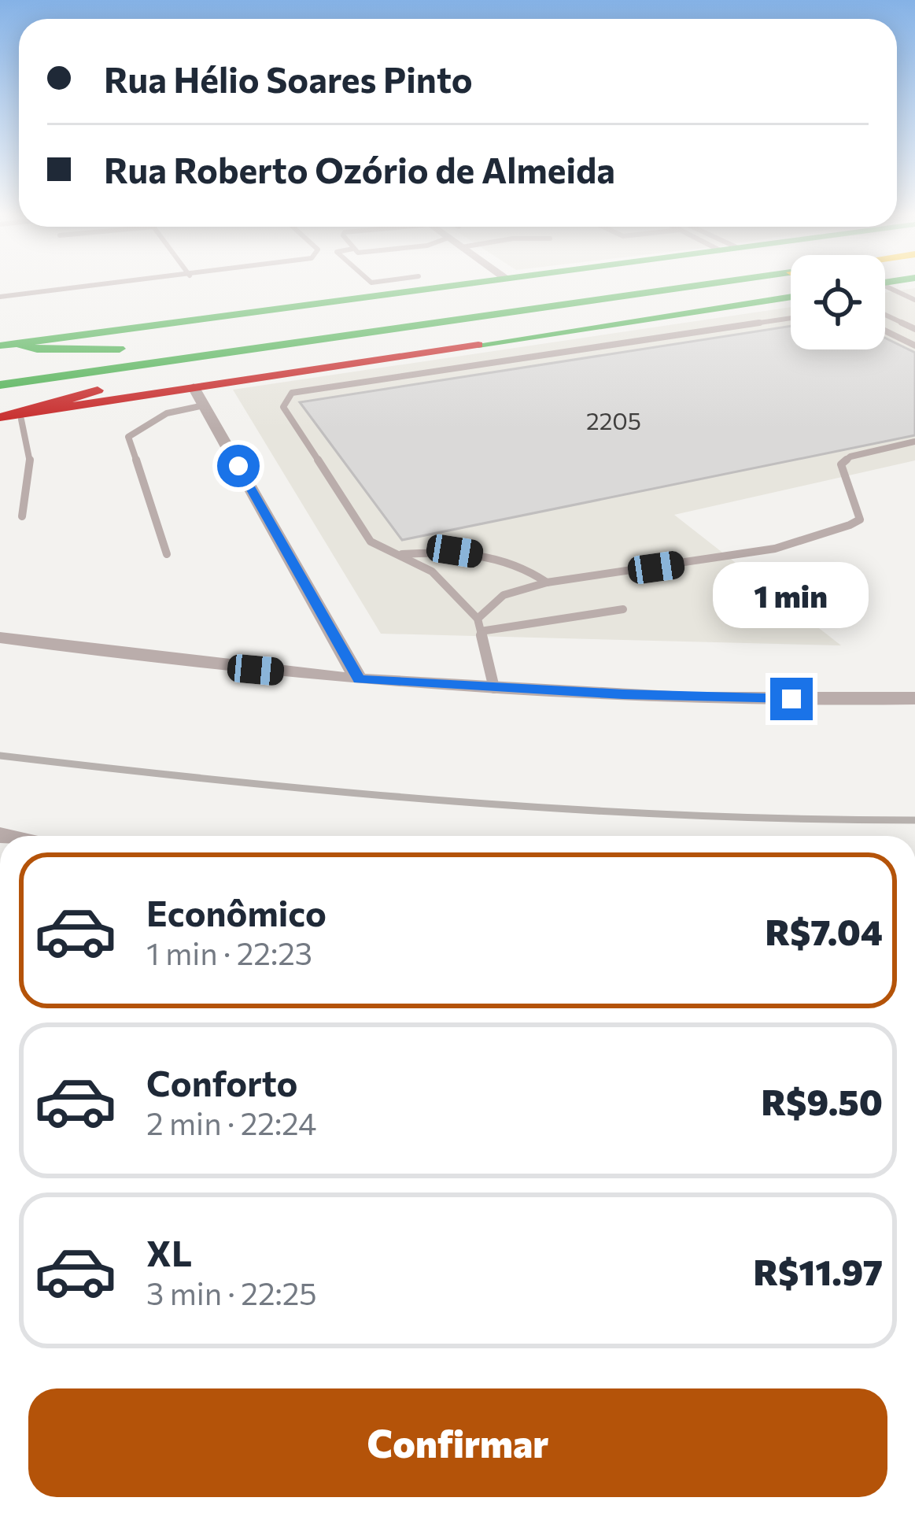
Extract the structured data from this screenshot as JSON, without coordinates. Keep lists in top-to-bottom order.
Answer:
{
  "house_numbers": ["2205"],
  "page": {
    "banner": ["Rua Hélio Soares Pinto", "Rua Roberto Ozório de Almeida"],
    "bubble": "1 min",
    "list": [
      {
        "name": "Econômico",
        "note": "1 min · 22:23",
        "value": "R$7.04"
      },
      {
        "name": "Conforto",
        "note": "2 min · 22:24",
        "value": "R$9.50"
      },
      {
        "name": "XL",
        "note": "3 min · 22:25",
        "value": "R$11.97"
      }
    ],
    "buttons": "Confirmar"
  }
}
